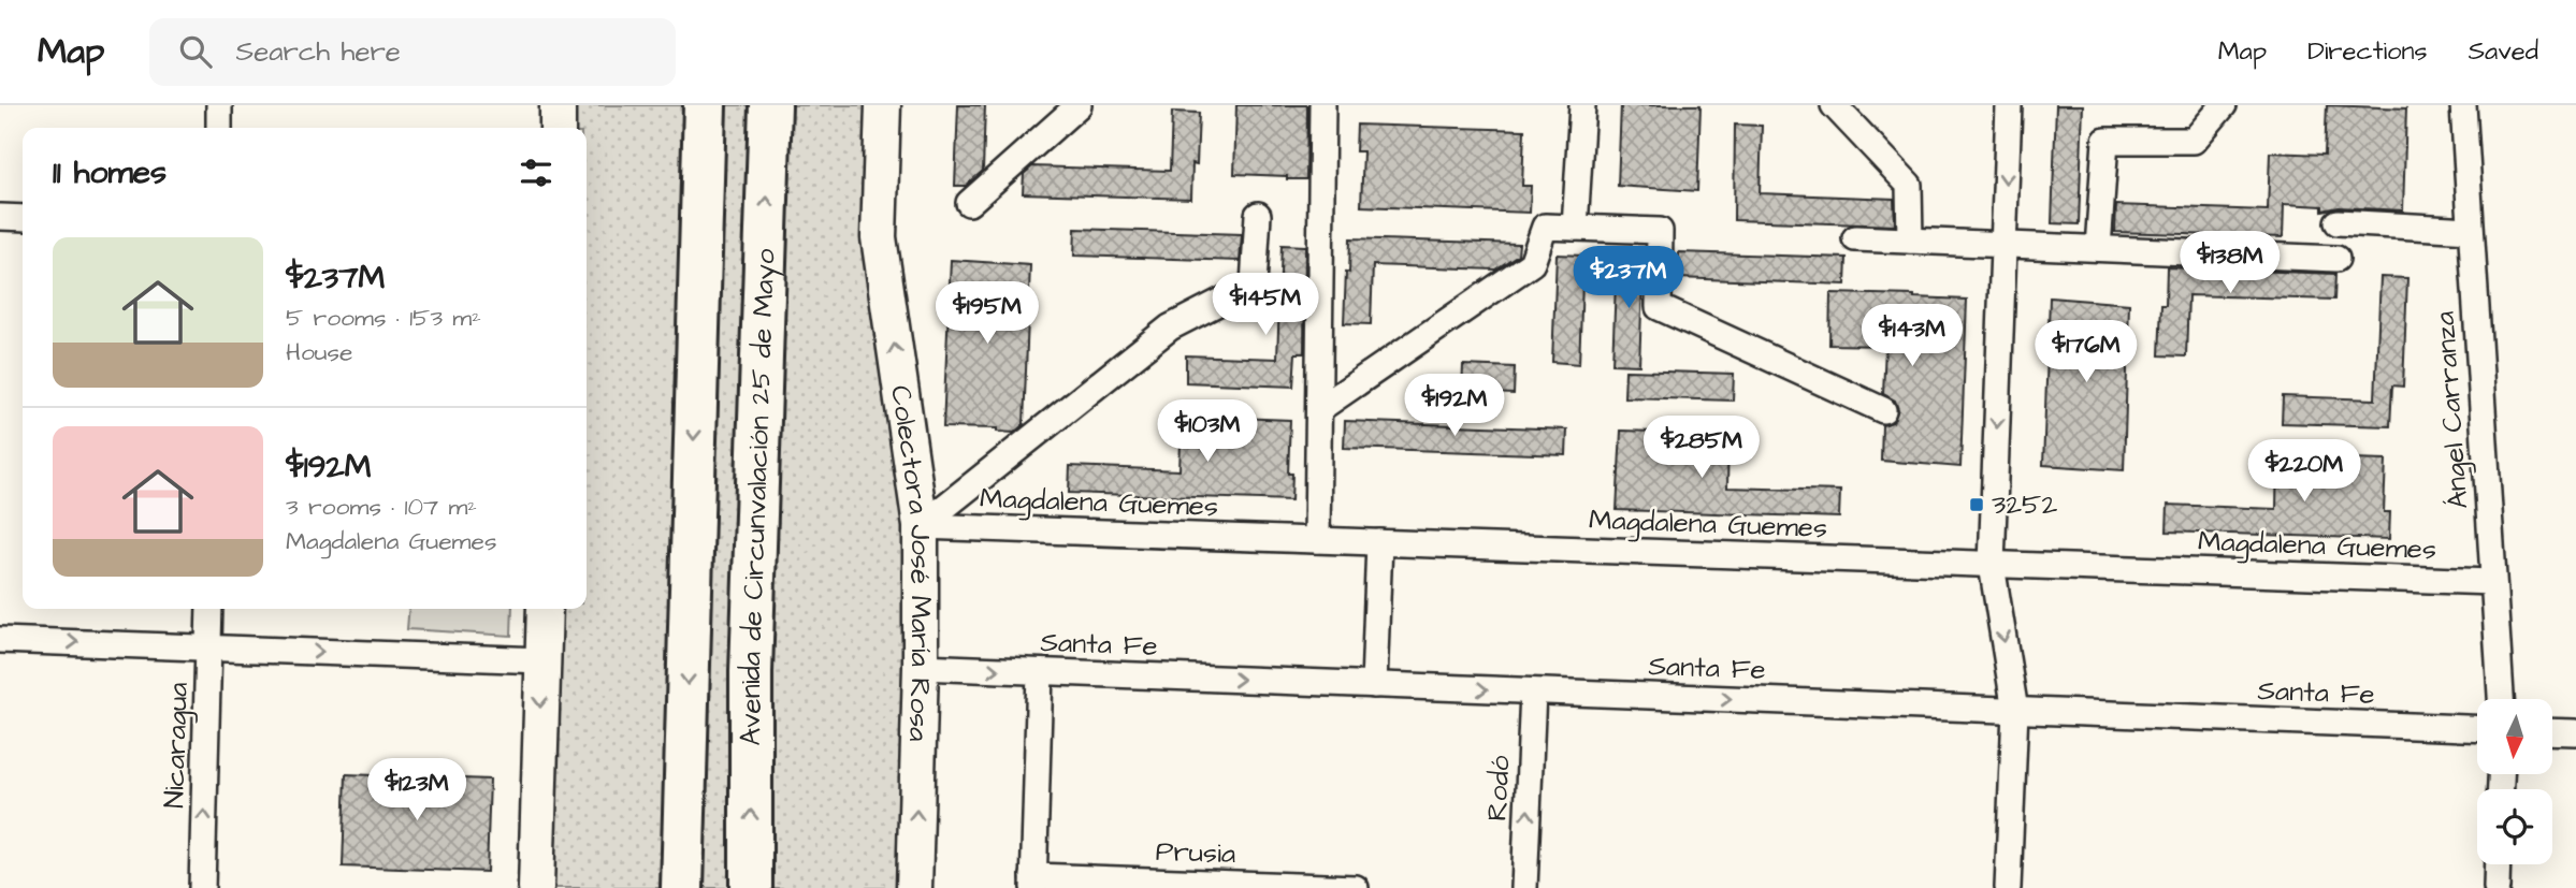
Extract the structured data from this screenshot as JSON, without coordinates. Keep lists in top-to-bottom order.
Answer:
{
  "streets": {
    "highway": ["Avenida de Circunvalación 25 de Mayo"],
    "main road": ["Colectora José María Rosa"],
    "street": [
      "Ángel Carranza",
      "Magdalena Guemes",
      "Santa Fe",
      "Nicaragua",
      "Rodó",
      "Prusia"
    ]
  },
  "crossings": [
    ["Ángel Carranza", "Magdalena Guemes"],
    ["Magdalena Guemes", "Colectora José María Rosa"],
    ["Colectora José María Rosa", "Santa Fe"],
    ["Santa Fe", "Rodó"]
  ],
  "one_way": [
    "Colectora José María Rosa",
    "Santa Fe",
    "Nicaragua",
    "Rodó"
  ],
  "places": {
    "transit": ["3252"]
  },
  "north": "bottom",
  "page": {
    "header": "Map",
    "search": "Search here",
    "nav": ["Map", "Directions", "Saved"],
    "heading": "11 homes",
    "list": [
      {
        "name": "$237M",
        "note": "5 rooms · 153 m² · House"
      },
      {
        "name": "$192M",
        "note": "3 rooms · 107 m² · Magdalena Guemes"
      }
    ],
    "price": [
      "$138M",
      "$237M",
      "$145M",
      "$195M",
      "$143M",
      "$176M",
      "$192M",
      "$103M",
      "$285M",
      "$220M",
      "$123M"
    ]
  }
}
